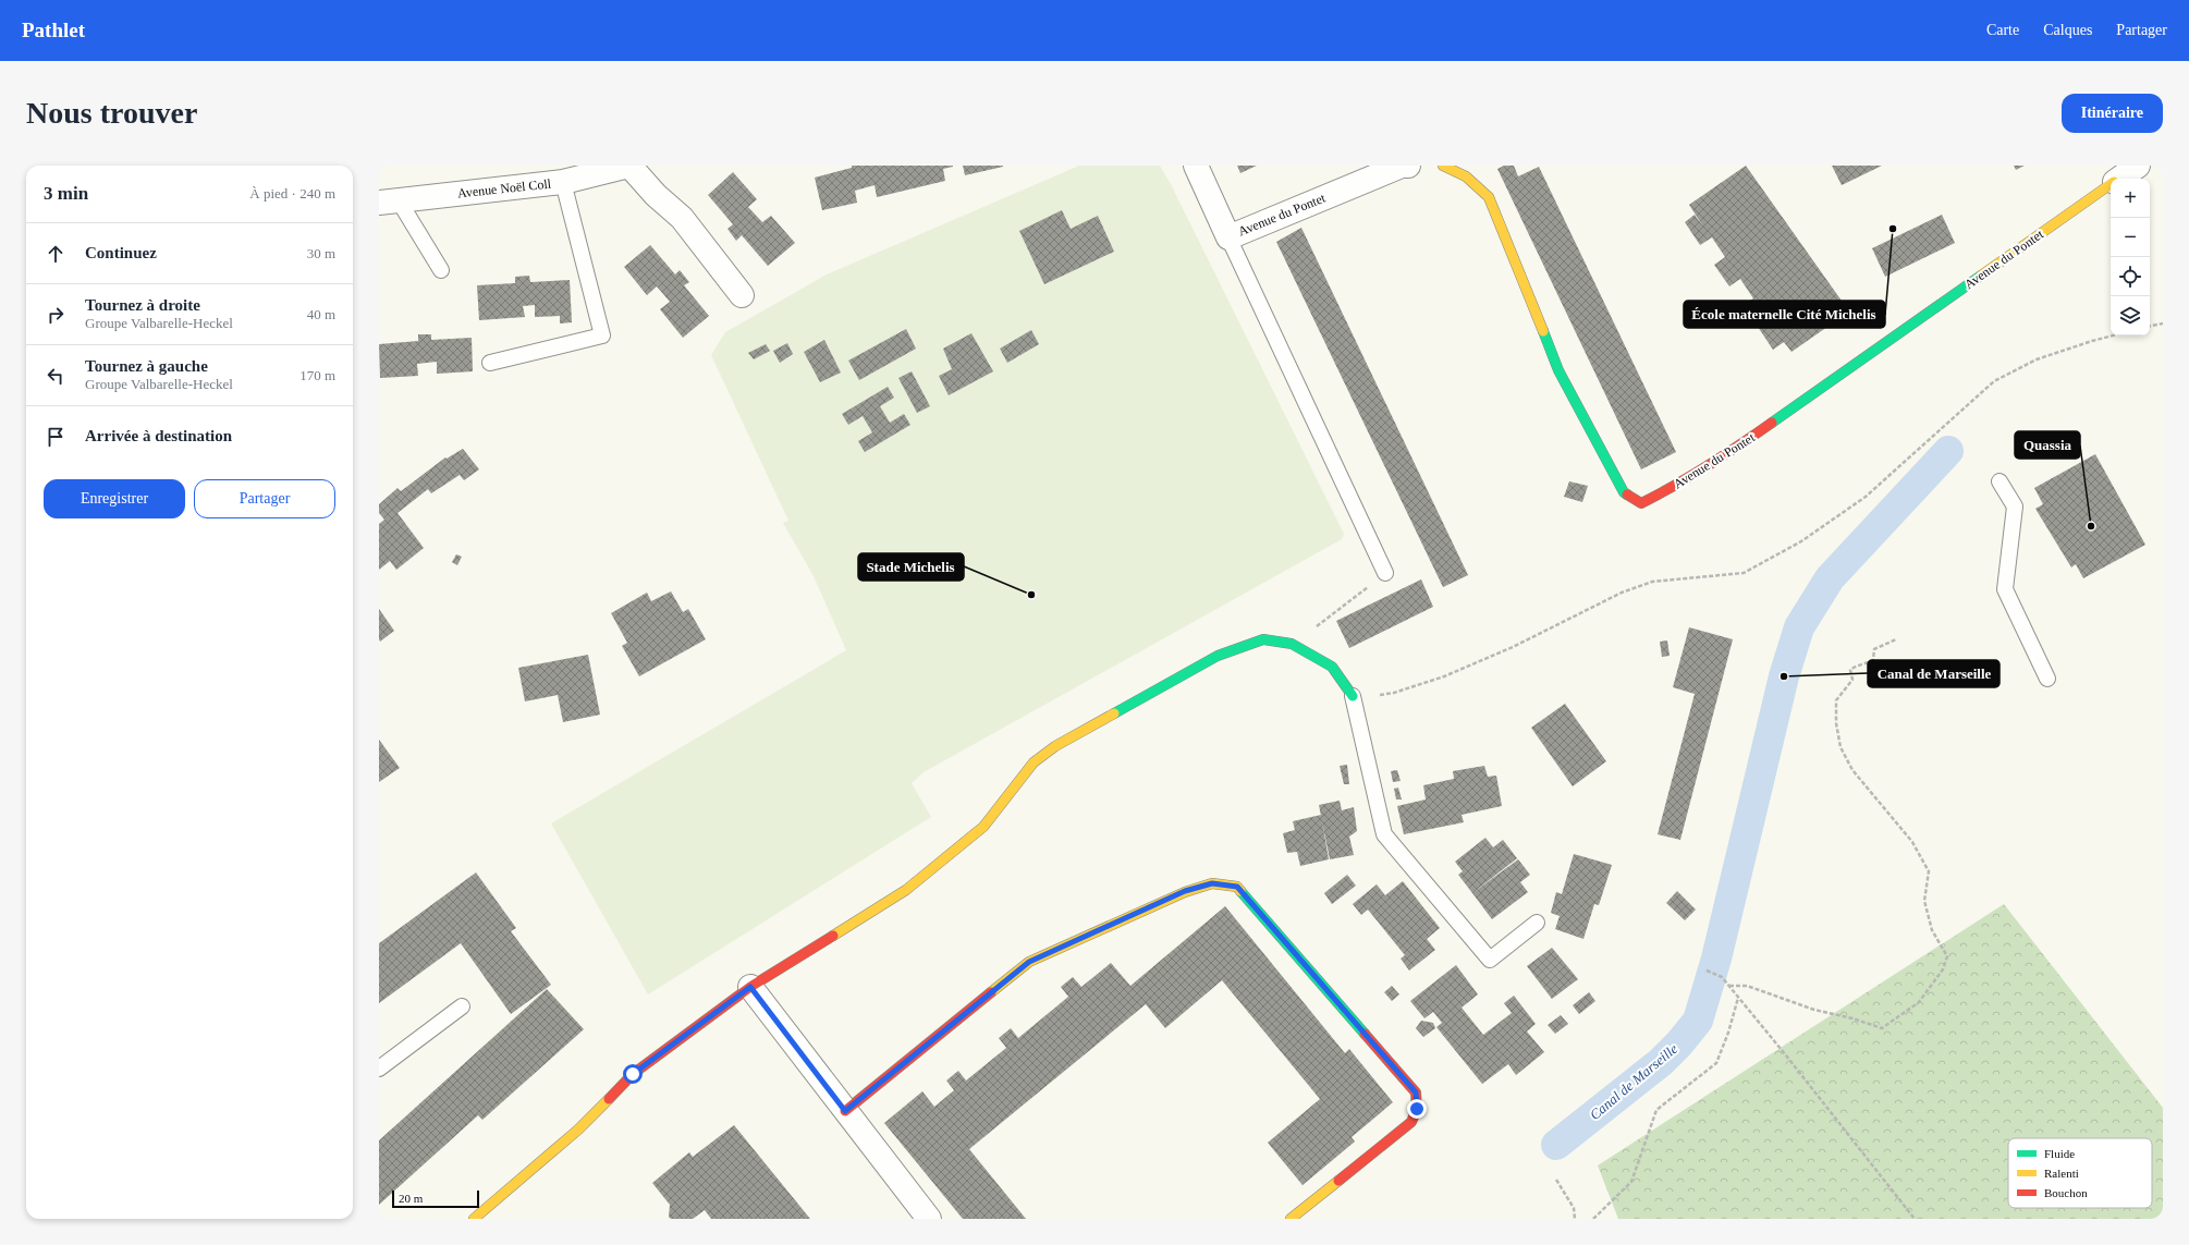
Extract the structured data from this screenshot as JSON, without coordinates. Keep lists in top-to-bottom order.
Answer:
{
  "streets": {
    "street": ["Avenue Noël Coll", "Avenue du Pontet"]
  },
  "water": ["Canal de Marseille"],
  "places": [
    "École maternelle Cité Michelis",
    "Quassia",
    "Stade Michelis",
    "Canal de Marseille"
  ],
  "legend": ["Fluide", "Ralenti", "Bouchon"],
  "scale_bar": "20 m",
  "page": {
    "header": "Pathlet",
    "nav": ["Carte", "Calques", "Partager"],
    "buttons": [
      "Itinéraire",
      ["Enregistrer", "Partager"]
    ],
    "title": "Nous trouver",
    "heading": ["3 min", "À pied · 240 m"],
    "map_buttons": ["+", "−"],
    "list": [
      ["Continuez", "30 m"],
      ["Tournez à droite", "Groupe Valbarelle-Heckel", "40 m"],
      ["Tournez à gauche", "Groupe Valbarelle-Heckel", "170 m"],
      "Arrivée à destination"
    ],
    "scale": "20 m"
  }
}
